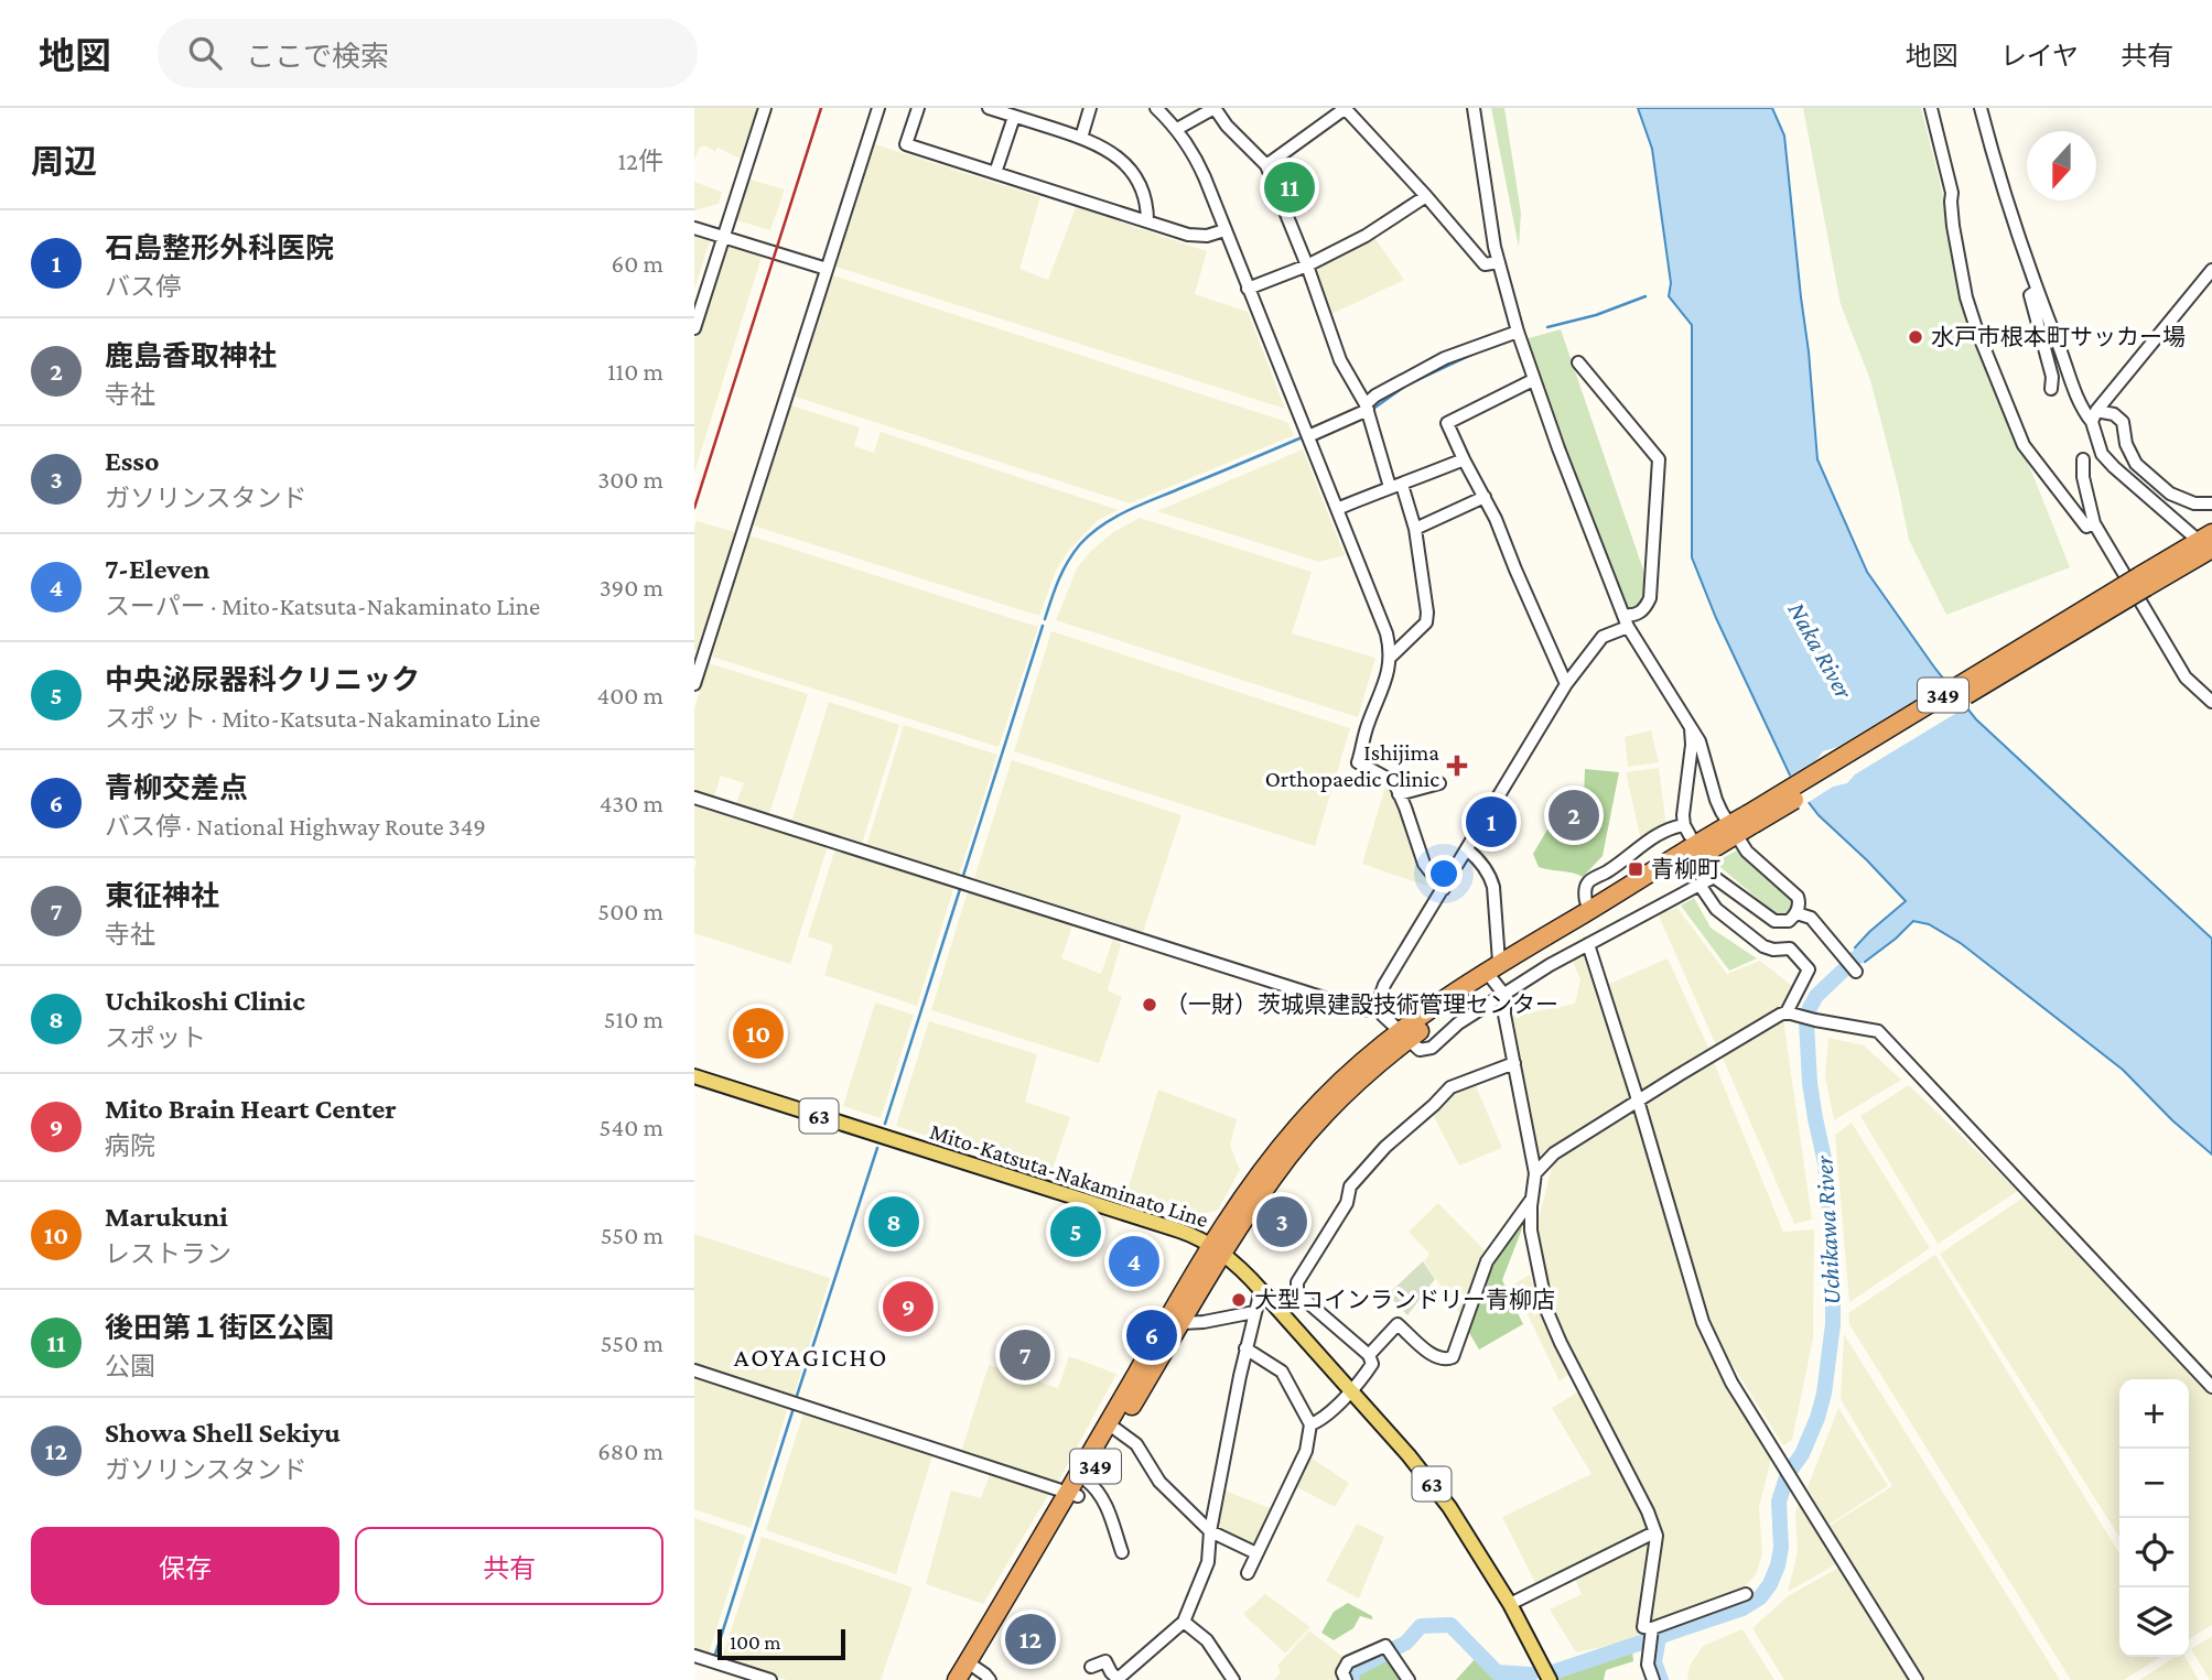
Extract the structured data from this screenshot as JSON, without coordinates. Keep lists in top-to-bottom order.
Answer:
{
  "streets": {
    "highway": ["349"],
    "main road": ["63", "Mito-Katsuta-Nakaminato Line"]
  },
  "crossings": [
    ["349", "Mito-Katsuta-Nakaminato Line"]
  ],
  "districts": ["AOYAGICHO"],
  "water": ["Naka River", "Uchikawa River"],
  "places": {
    "other": ["水戸市根本町サッカー場", "（一財）茨城県建設技術管理センター", "大型コインランドリー青柳店"],
    "health": ["Ishijima Orthopaedic Clinic"],
    "transit": ["青柳町"]
  },
  "scale_bar": "100 m",
  "north": "bottom",
  "page": {
    "header": "地図",
    "search": "ここで検索",
    "nav": ["地図", "レイヤ", "共有"],
    "heading": ["周辺", "12件"],
    "pins": [
      "11",
      "2",
      "1",
      "10",
      "3",
      "8",
      "5",
      "4",
      "9",
      "6",
      "7",
      "12"
    ],
    "list": [
      {
        "mark": "1",
        "name": "石島整形外科医院",
        "note": "バス停",
        "value": "60 m"
      },
      {
        "mark": "2",
        "name": "鹿島香取神社",
        "note": "寺社",
        "value": "110 m"
      },
      {
        "mark": "3",
        "name": "Esso",
        "note": "ガソリンスタンド",
        "value": "300 m"
      },
      {
        "mark": "4",
        "name": "7-Eleven",
        "note": "スーパー · Mito-Katsuta-Nakaminato Line",
        "value": "390 m"
      },
      {
        "mark": "5",
        "name": "中央泌尿器科クリニック",
        "note": "スポット · Mito-Katsuta-Nakaminato Line",
        "value": "400 m"
      },
      {
        "mark": "6",
        "name": "青柳交差点",
        "note": "バス停 · National Highway Route 349",
        "value": "430 m"
      },
      {
        "mark": "7",
        "name": "東征神社",
        "note": "寺社",
        "value": "500 m"
      },
      {
        "mark": "8",
        "name": "Uchikoshi Clinic",
        "note": "スポット",
        "value": "510 m"
      },
      {
        "mark": "9",
        "name": "Mito Brain Heart Center",
        "note": "病院",
        "value": "540 m"
      },
      {
        "mark": "10",
        "name": "Marukuni",
        "note": "レストラン",
        "value": "550 m"
      },
      {
        "mark": "11",
        "name": "後田第１街区公園",
        "note": "公園",
        "value": "550 m"
      },
      {
        "mark": "12",
        "name": "Showa Shell Sekiyu",
        "note": "ガソリンスタンド",
        "value": "680 m"
      }
    ],
    "map_buttons": ["+", "−"],
    "buttons": ["保存", "共有"],
    "scale": "100 m"
  }
}
